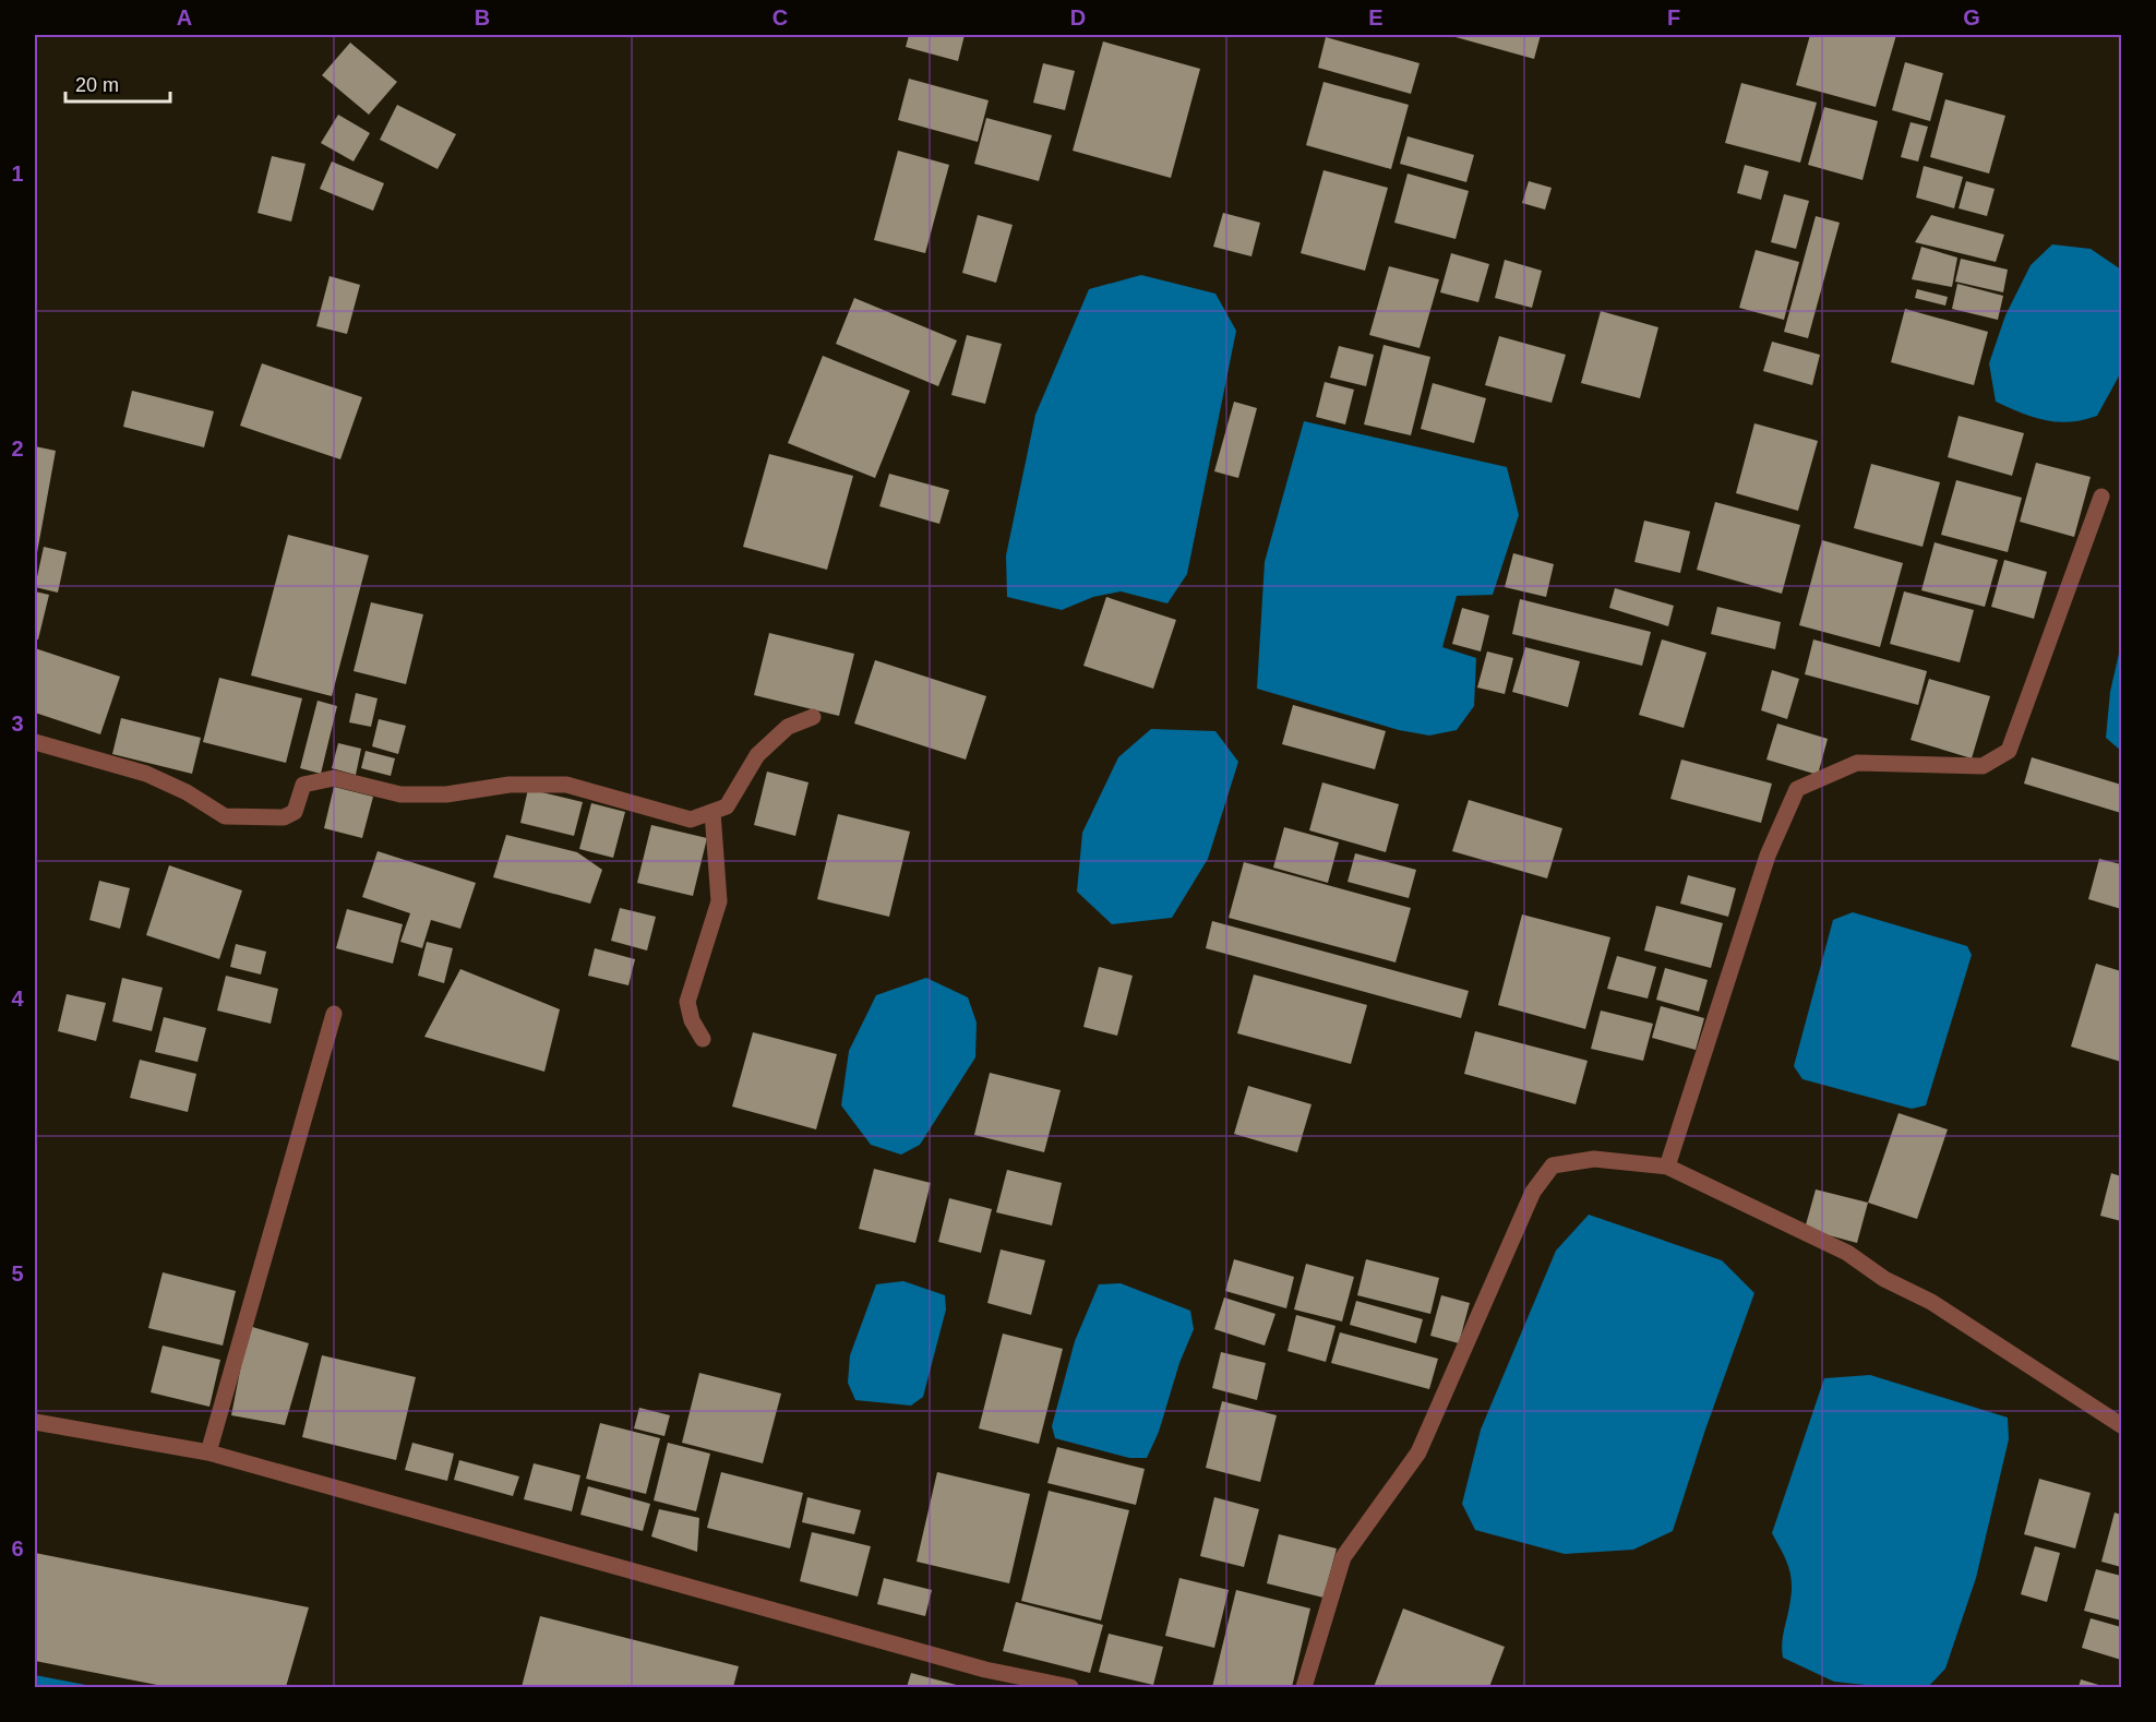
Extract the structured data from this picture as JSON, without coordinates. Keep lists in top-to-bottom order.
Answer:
{
  "scale_bar": "20 m",
  "grid": {
    "columns": [
      "A",
      "B",
      "C",
      "D",
      "E",
      "F",
      "G"
    ],
    "rows": [
      "1",
      "2",
      "3",
      "4",
      "5",
      "6"
    ]
  }
}
